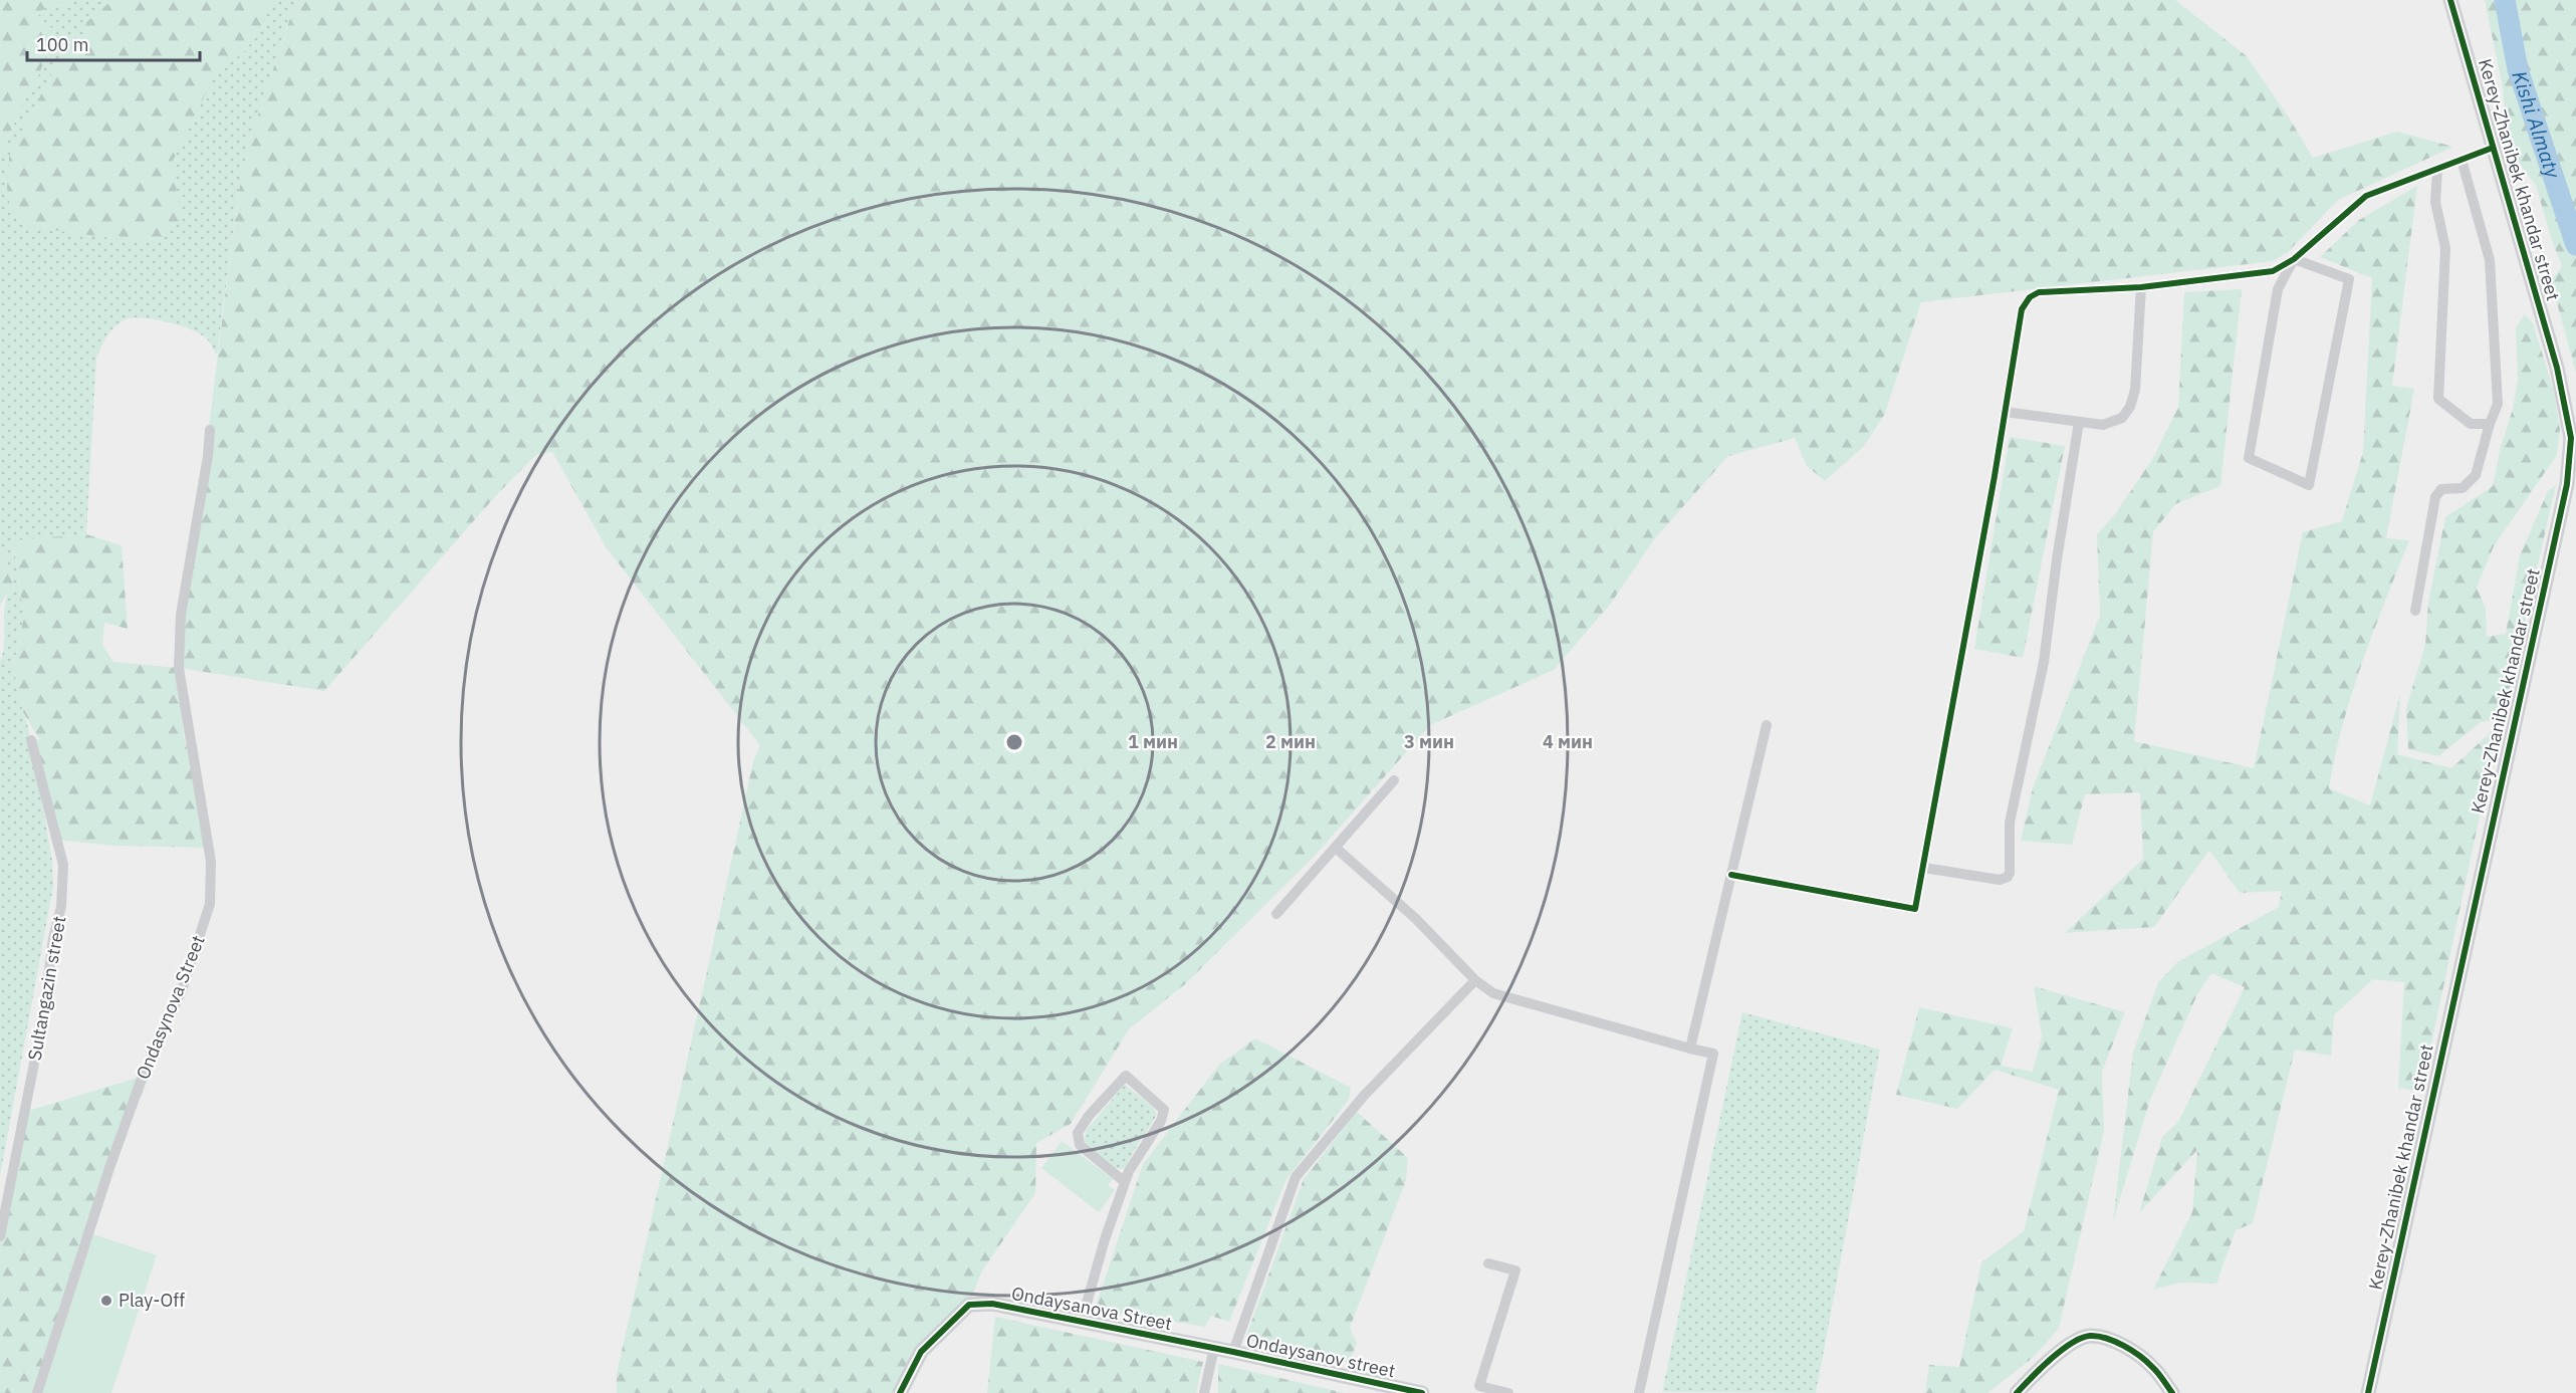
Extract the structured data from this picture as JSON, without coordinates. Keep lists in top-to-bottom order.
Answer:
{
  "streets": {
    "main road": ["Kerey-Zhanibek khandar street", "Ondaysanova Street", "Ondaysanov street"],
    "street": ["Sultangazin street", "Ondasynova Street"]
  },
  "crossings": [
    ["Ondaysanova Street", "Ondaysanov street"]
  ],
  "water": ["Kіshі Almaty"],
  "places": ["Play-Off"],
  "scale_bar": "100 m",
  "rings": [
    "1 мин",
    "2 мин",
    "3 мин",
    "4 мин"
  ]
}
